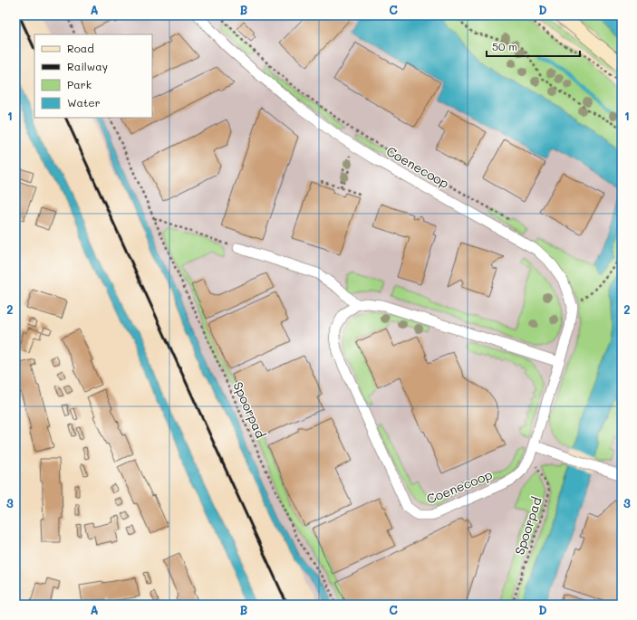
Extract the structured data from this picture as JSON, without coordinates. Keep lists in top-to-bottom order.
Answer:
{
  "streets": {
    "street": ["Coenecoop"],
    "path": ["Spoorpad"]
  },
  "crossings": [
    ["Coenecoop", "Spoorpad"]
  ],
  "legend": [
    "Road",
    "Railway",
    "Park",
    "Water"
  ],
  "scale_bar": "50 m",
  "grid": {
    "columns": [
      "A",
      "B",
      "C",
      "D"
    ],
    "rows": ["1", "2", "3"]
  }
}
